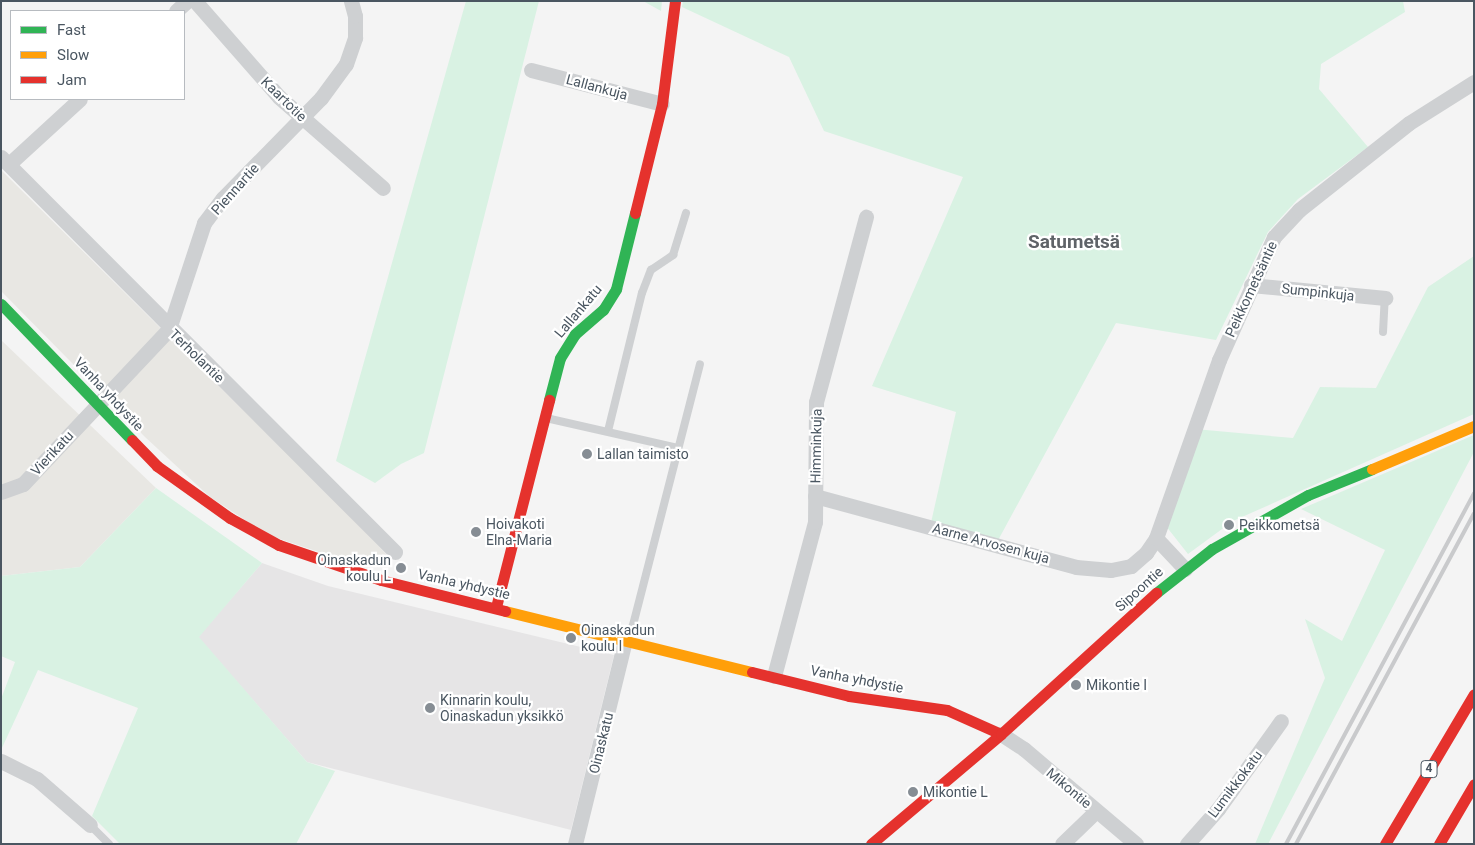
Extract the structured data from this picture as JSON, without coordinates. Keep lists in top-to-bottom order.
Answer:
{
  "streets": {
    "main road": [
      "Lallankatu",
      "Vanha yhdystie",
      "Sipoontie",
      "4"
    ],
    "street": [
      "Lallankuja",
      "Kaartotie",
      "Piennartie",
      "Peikkometsäntie",
      "Sumpinkuja",
      "Terholantie",
      "Himminkuja",
      "Vierikatu",
      "Aarne Arvosen kuja",
      "Oinaskatu",
      "Lumikkokatu",
      "Mikontie"
    ]
  },
  "crossings": [
    ["Lallankuja", "Lallankatu"],
    ["Kaartotie", "Piennartie"],
    ["Piennartie", "Terholantie"],
    ["Piennartie", "Vanha yhdystie"],
    ["Piennartie", "Vierikatu"],
    ["Peikkometsäntie", "Sumpinkuja"],
    ["Peikkometsäntie", "Aarne Arvosen kuja"],
    ["Lallankatu", "Vanha yhdystie"],
    ["Vanha yhdystie", "Himminkuja"],
    ["Vanha yhdystie", "Vierikatu"],
    ["Vanha yhdystie", "Sipoontie"],
    ["Vanha yhdystie", "Oinaskatu"],
    ["Vanha yhdystie", "Mikontie"],
    ["Himminkuja", "Aarne Arvosen kuja"],
    ["Sipoontie", "Mikontie"]
  ],
  "districts": ["Satumetsä"],
  "places": [
    "Lallan taimisto",
    "Peikkometsä",
    "Hoivakoti Elna-Maria",
    "Oinaskadun koulu L",
    "Oinaskadun koulu I",
    "Mikontie I",
    "Kinnarin koulu, Oinaskadun yksikkö",
    "Mikontie L"
  ],
  "legend": ["Fast", "Slow", "Jam"]
}
